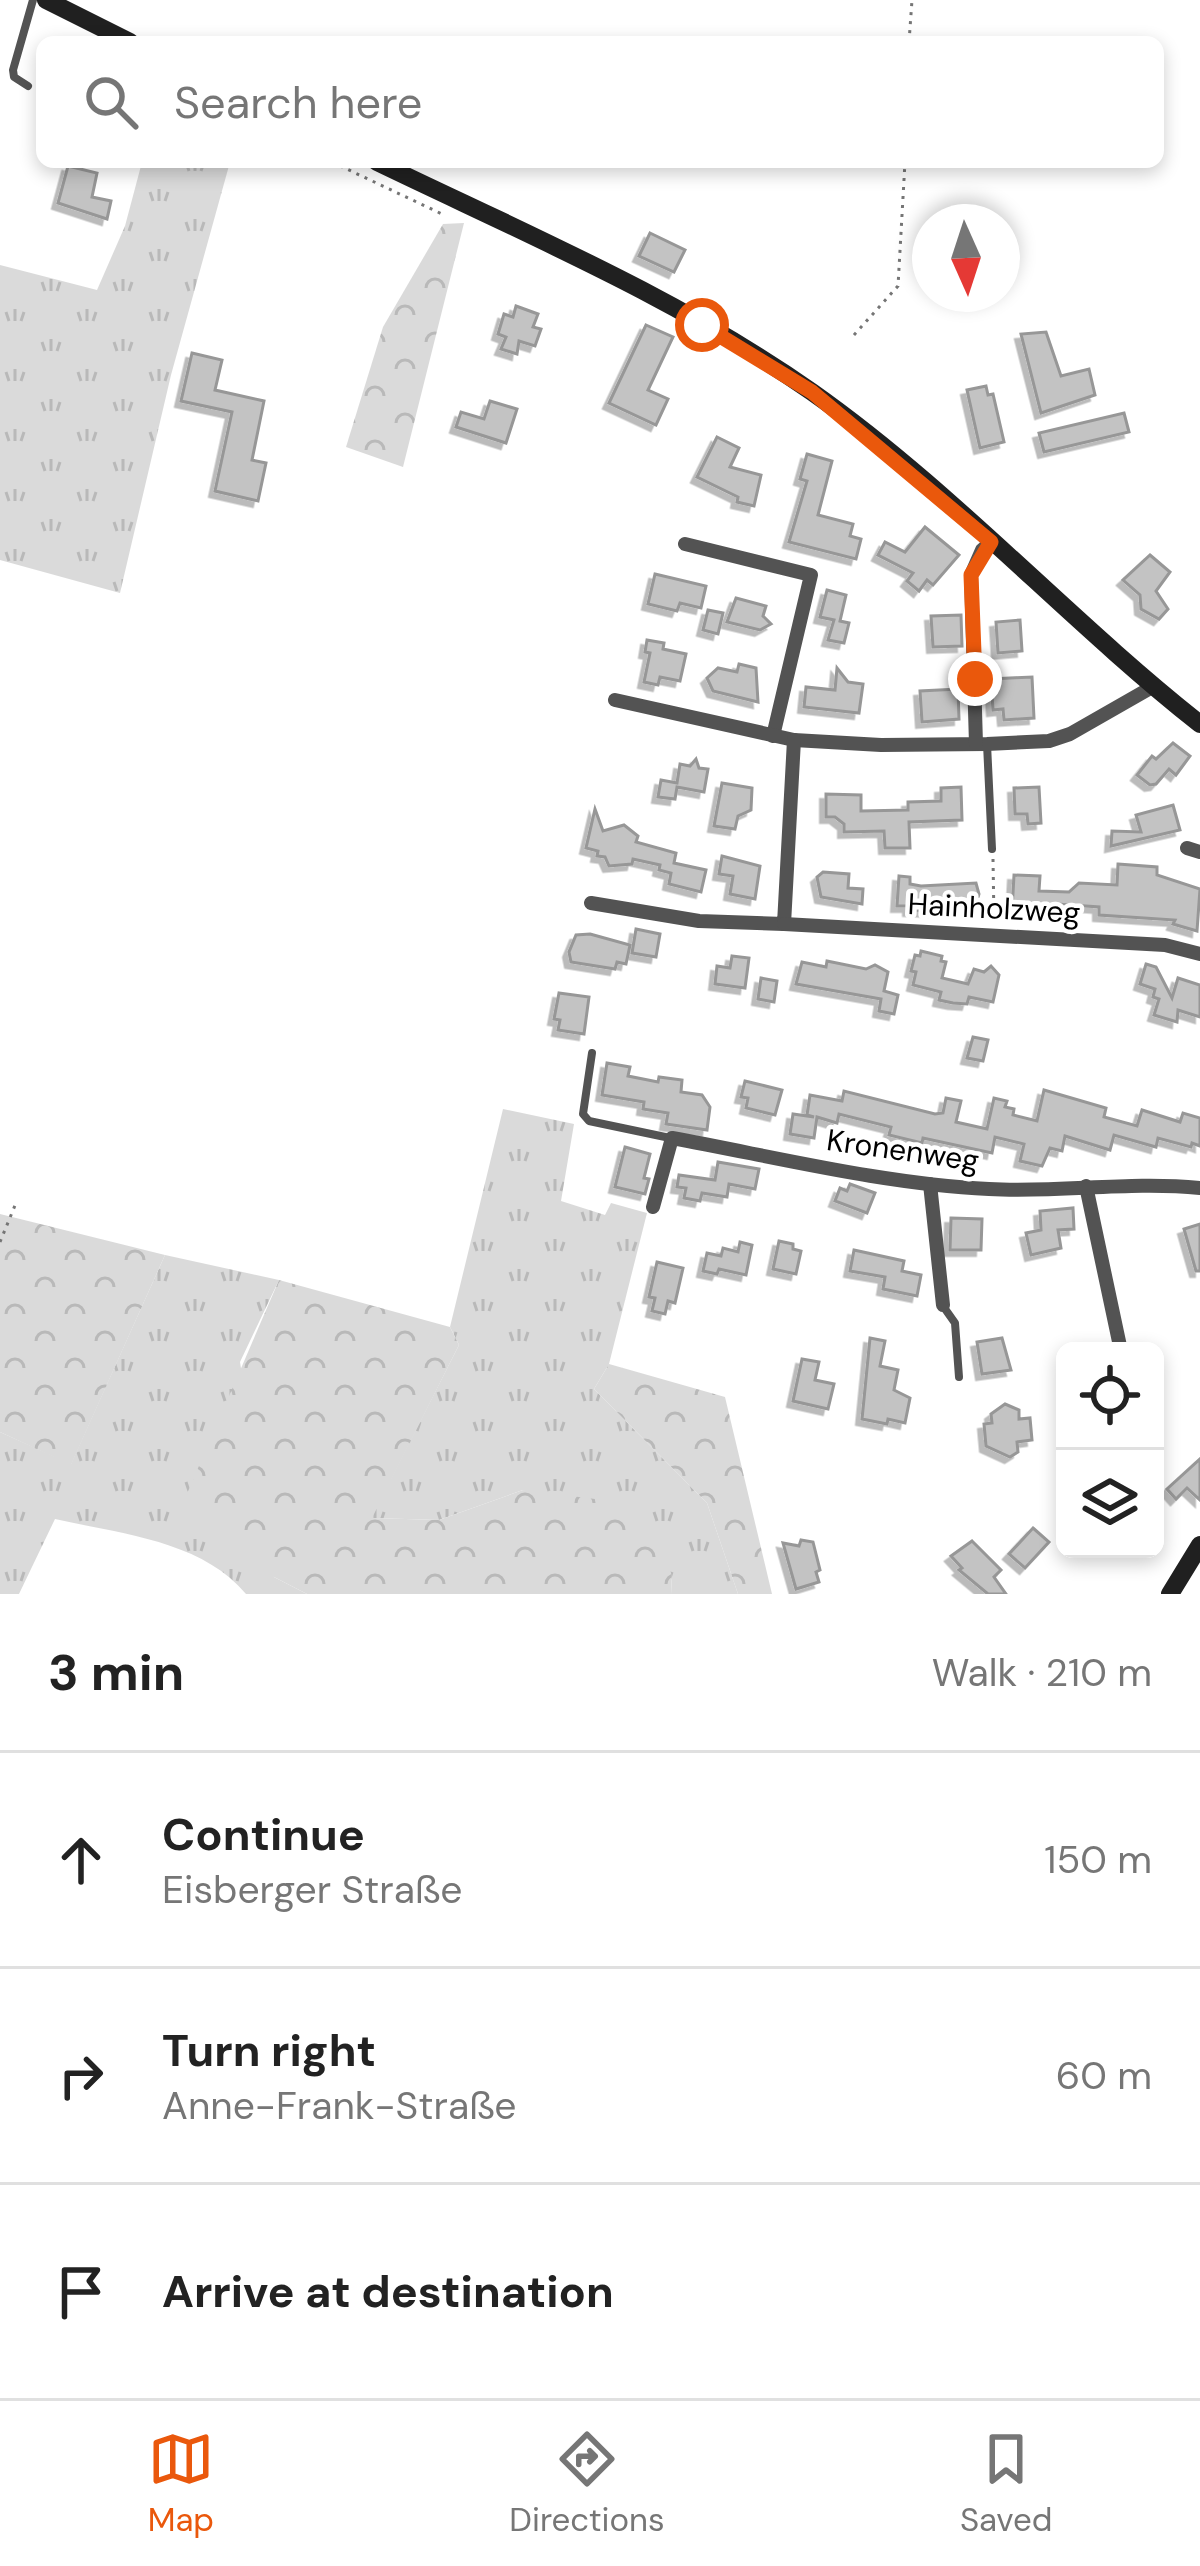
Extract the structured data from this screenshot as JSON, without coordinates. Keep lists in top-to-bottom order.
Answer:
{
  "streets": {
    "street": ["Hainholzweg", "Kronenweg"]
  },
  "north": "bottom",
  "page": {
    "search": "Search here",
    "heading": ["3 min", "Walk · 210 m"],
    "list": [
      ["Continue", "Eisberger Straße", "150 m"],
      ["Turn right", "Anne-Frank-Straße", "60 m"],
      "Arrive at destination"
    ],
    "nav": ["Map", "Directions", "Saved"]
  }
}
